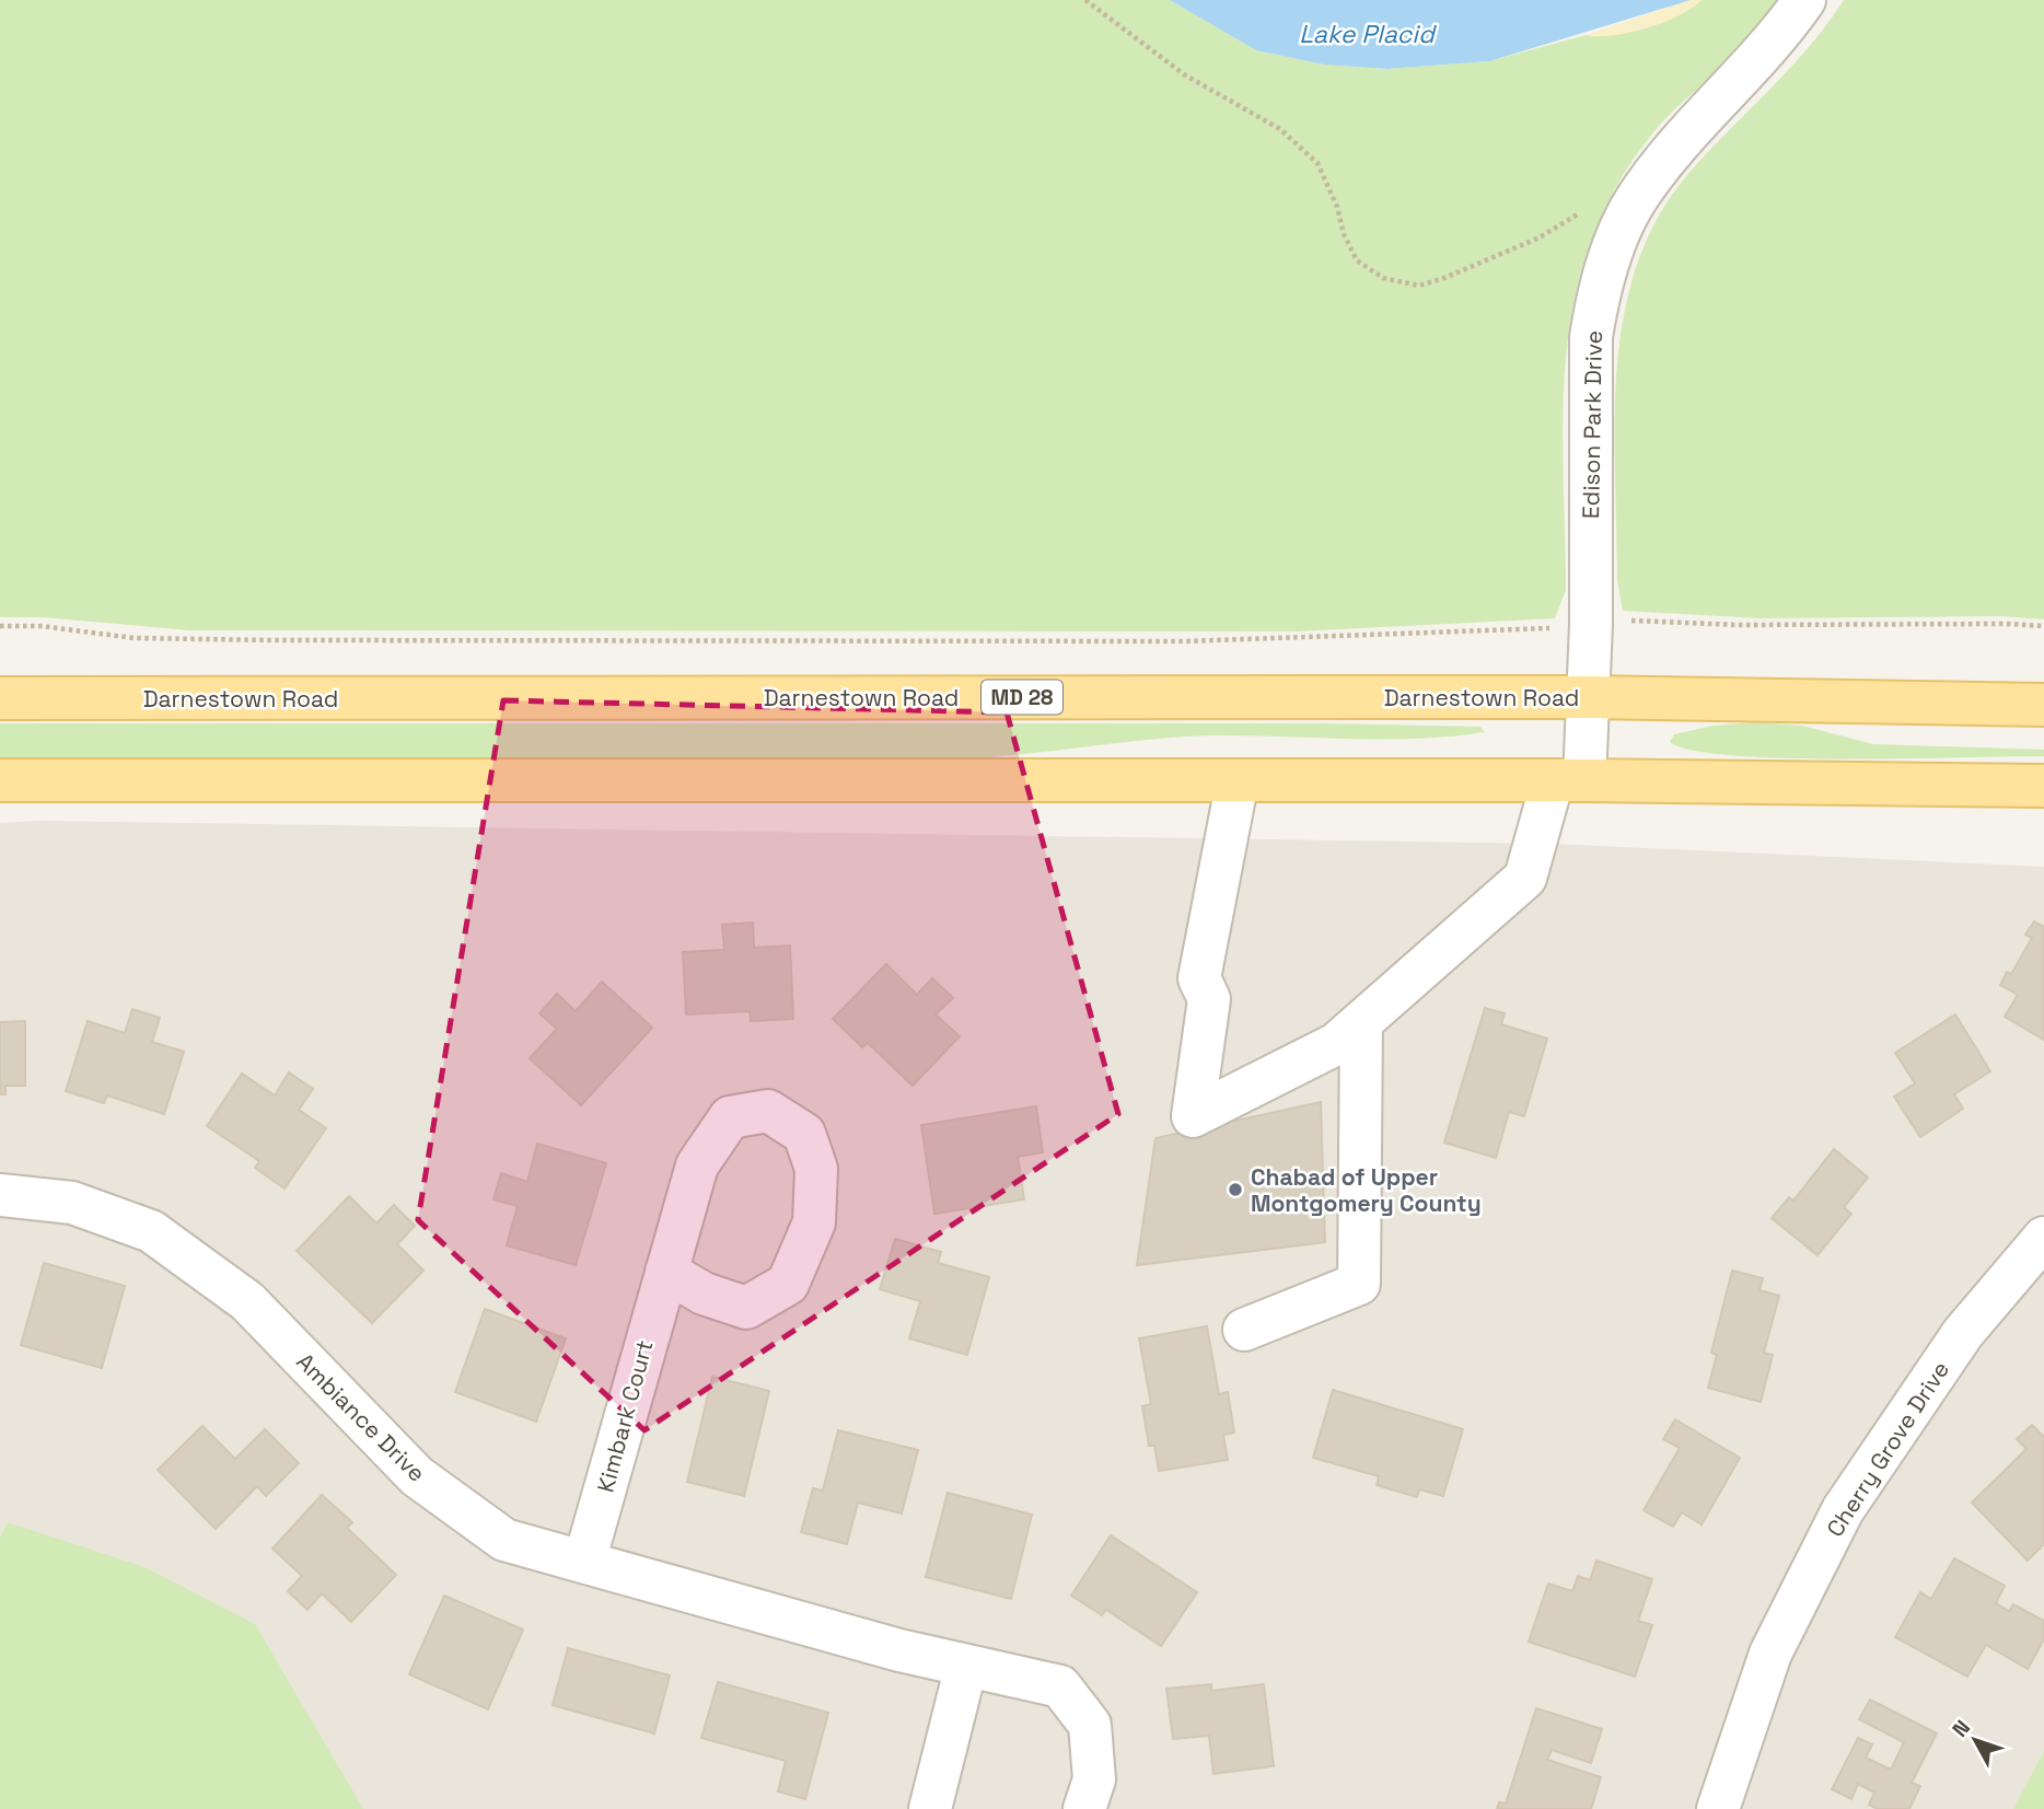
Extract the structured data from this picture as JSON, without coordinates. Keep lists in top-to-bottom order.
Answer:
{
  "streets": {
    "main road": ["Darnestown Road", "MD 28"],
    "street": [
      "Edison Park Drive",
      "Kimbark Court",
      "Ambiance Drive",
      "Cherry Grove Drive"
    ]
  },
  "crossings": [
    ["Edison Park Drive", "Darnestown Road"],
    ["Kimbark Court", "Ambiance Drive"]
  ],
  "water": ["Lake Placid"],
  "places": ["Chabad of Upper Montgomery County"],
  "north": "top left"
}
